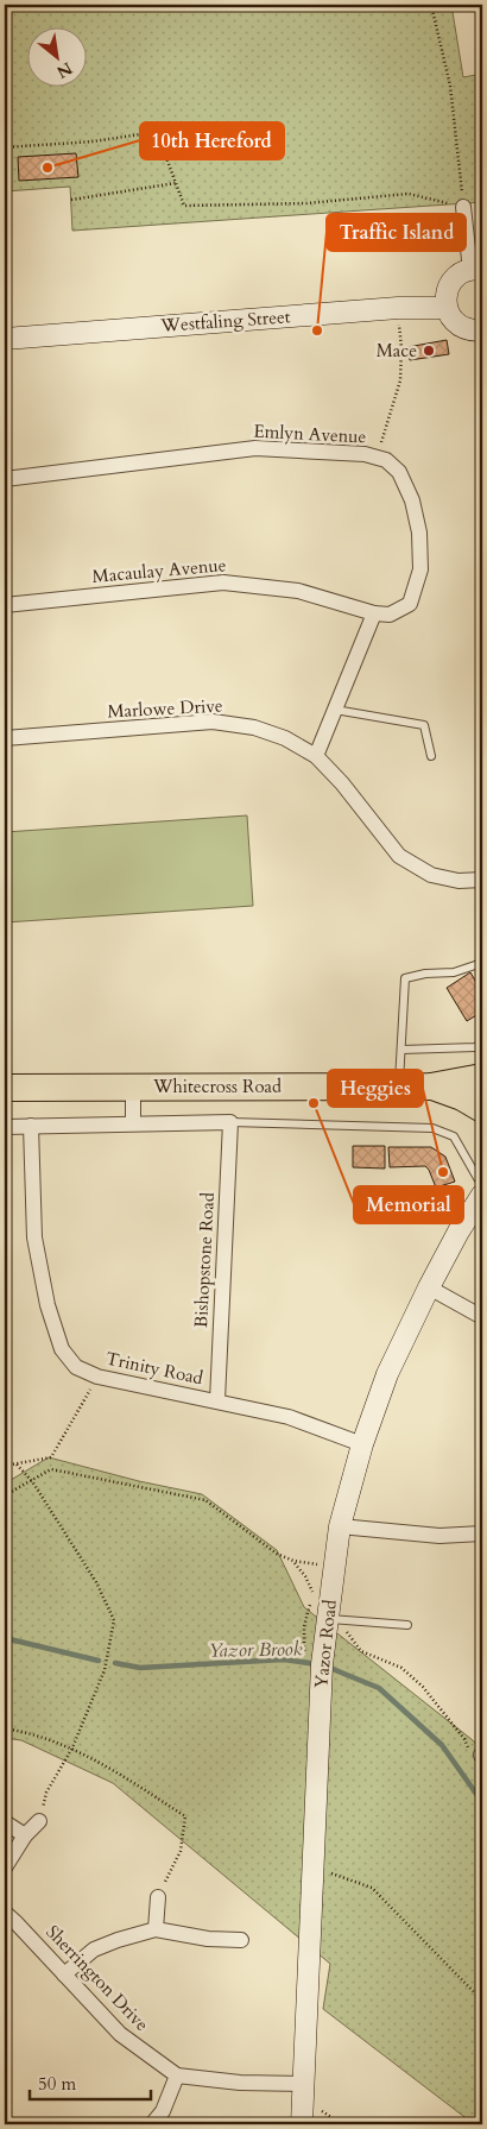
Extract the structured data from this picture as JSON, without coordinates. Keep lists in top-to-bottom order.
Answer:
{
  "streets": {
    "highway": ["Whitecross Road"],
    "street": [
      "Westfaling Street",
      "Emlyn Avenue",
      "Macaulay Avenue",
      "Marlowe Drive",
      "Bishopstone Road",
      "Trinity Road",
      "Yazor Road",
      "Sherrington Drive"
    ]
  },
  "crossings": [
    ["Emlyn Avenue", "Macaulay Avenue"],
    ["Bishopstone Road", "Trinity Road"],
    ["Trinity Road", "Yazor Road"],
    ["Yazor Road", "Sherrington Drive"]
  ],
  "water": ["Yazor Brook"],
  "places": [
    "10th Hereford",
    "Traffic Island",
    "Mace",
    "Memorial",
    "Heggies"
  ],
  "scale_bar": "50 m",
  "north": "bottom right"
}
